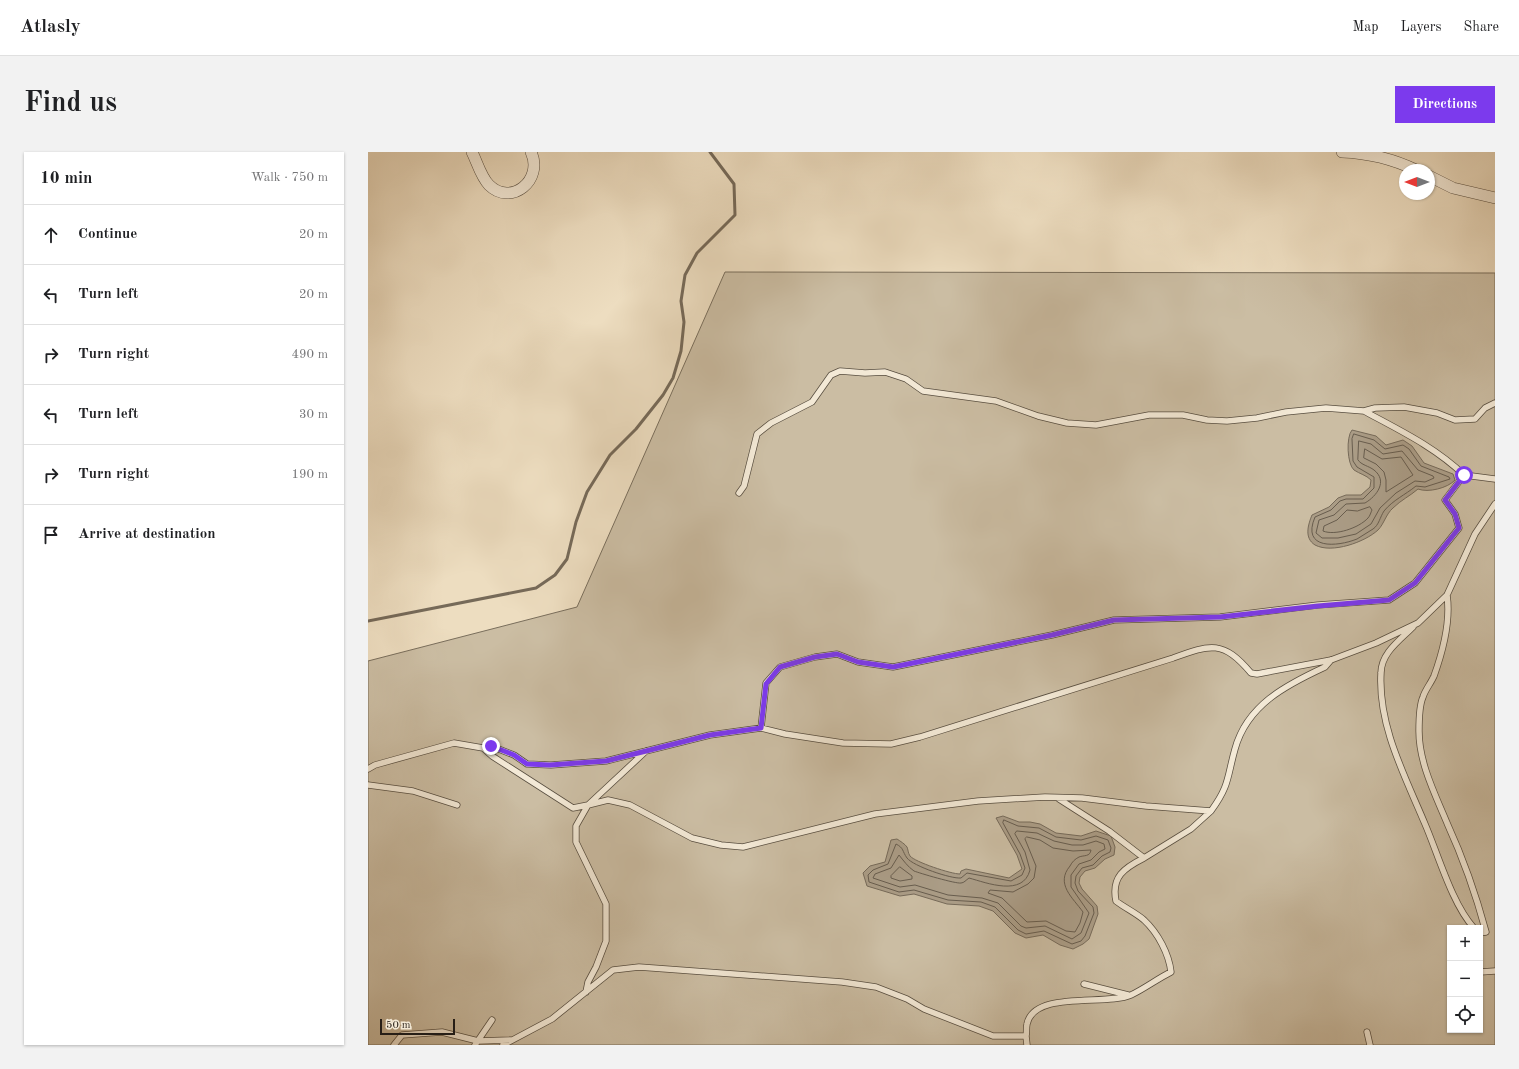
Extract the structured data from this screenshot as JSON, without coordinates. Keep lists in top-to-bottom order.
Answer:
{
  "scale_bar": "50 m",
  "north": "left",
  "page": {
    "header": "Atlasly",
    "nav": ["Map", "Layers", "Share"],
    "buttons": "Directions",
    "title": "Find us",
    "heading": ["10 min", "Walk · 750 m"],
    "list": [
      ["Continue", "20 m"],
      ["Turn left", "20 m"],
      ["Turn right", "490 m"],
      ["Turn left", "30 m"],
      ["Turn right", "190 m"],
      "Arrive at destination"
    ],
    "map_buttons": ["+", "−"],
    "scale": "50 m"
  }
}
